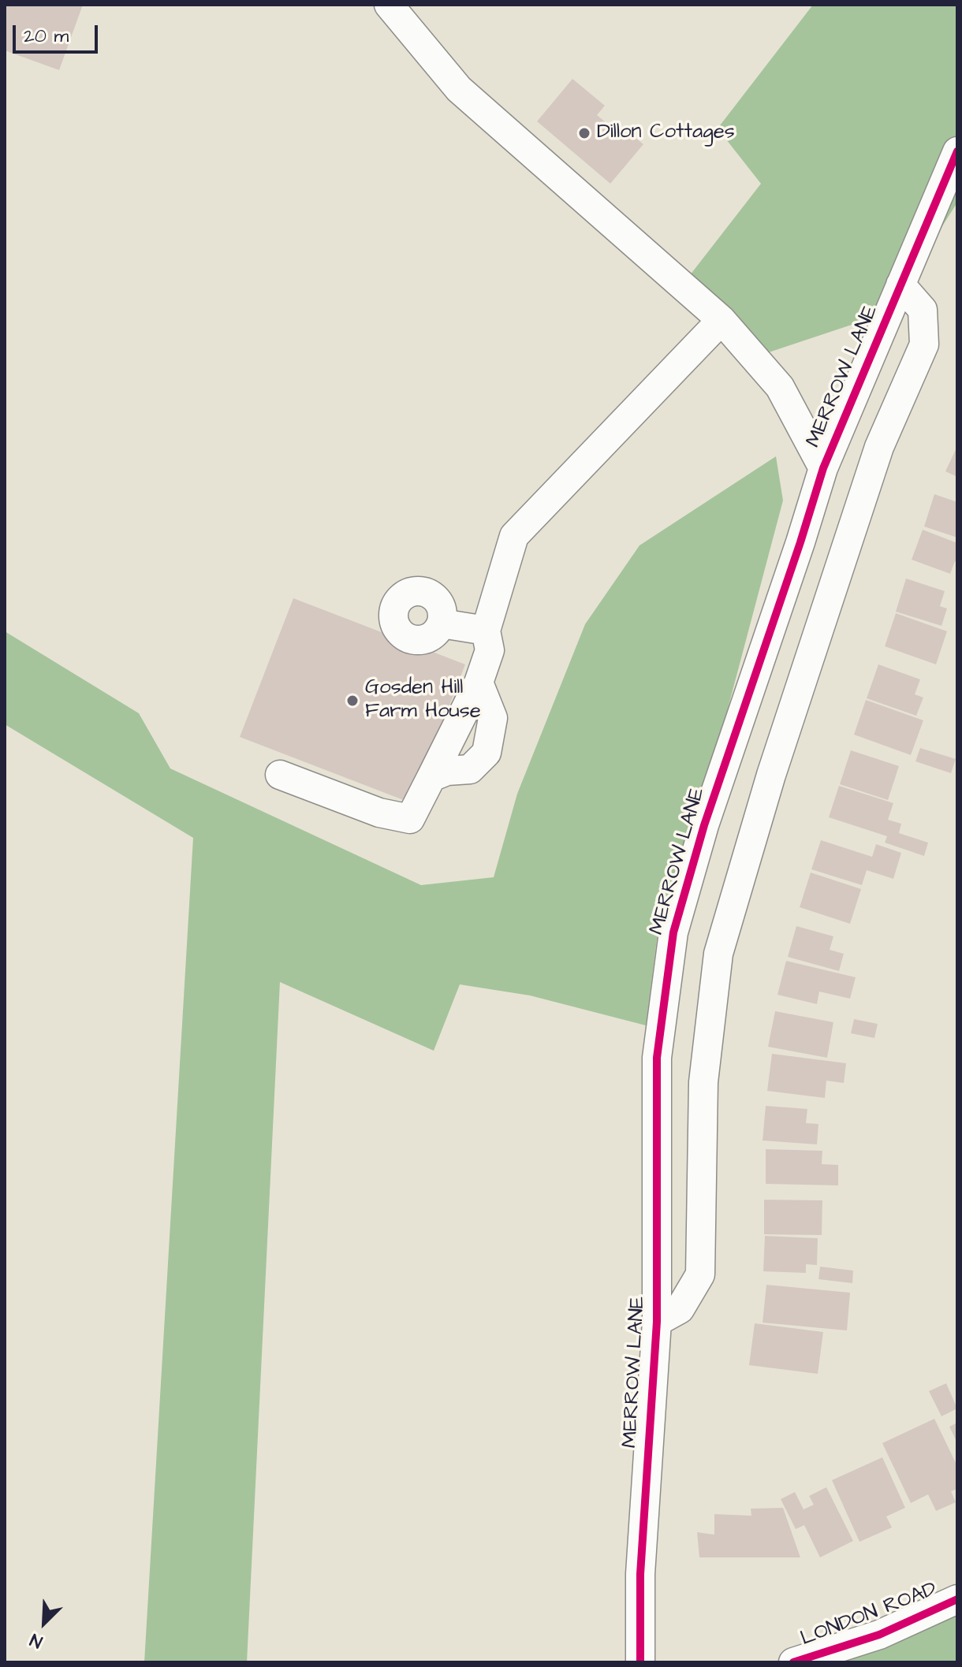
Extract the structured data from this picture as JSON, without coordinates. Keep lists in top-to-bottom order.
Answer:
{
  "streets": {
    "street": ["MERROW LANE", "LONDON ROAD"]
  },
  "places": ["Dillon Cottages", "Gosden Hill Farm House"],
  "scale_bar": "20 m",
  "north": "bottom left"
}
